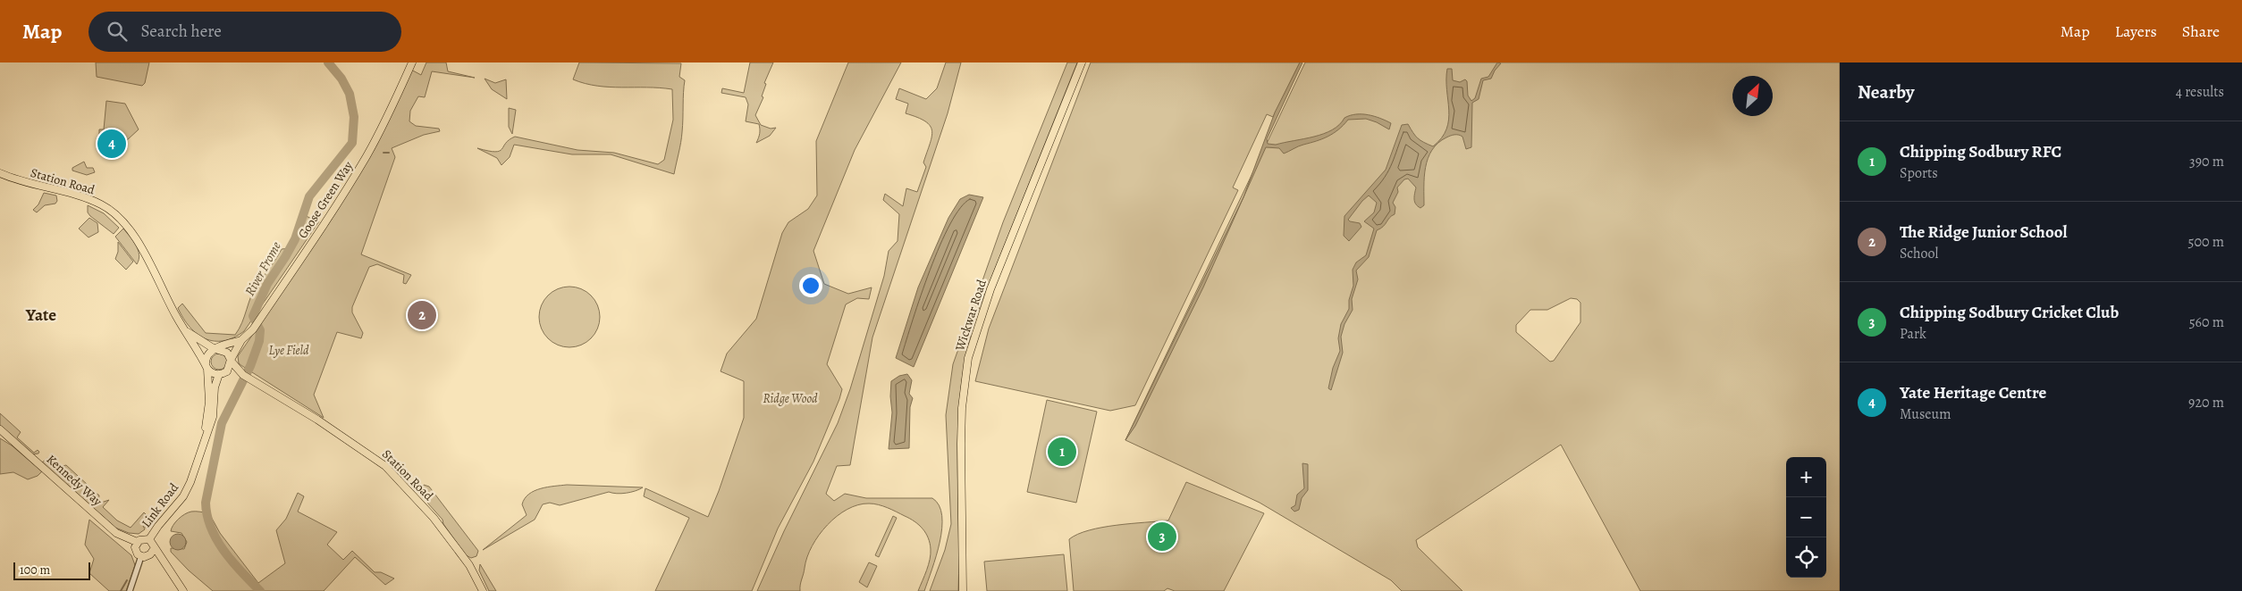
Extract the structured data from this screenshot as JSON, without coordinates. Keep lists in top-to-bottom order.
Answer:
{
  "streets": {
    "main road": [
      "Station Road",
      "Goose Green Way",
      "Wickwar Road",
      "Kennedy Way",
      "Link Road"
    ]
  },
  "crossings": [
    ["Station Road", "Goose Green Way"],
    ["Station Road", "Link Road"],
    ["Goose Green Way", "Link Road"],
    ["Kennedy Way", "Link Road"]
  ],
  "districts": ["Yate"],
  "water": ["River Frome"],
  "parks": ["Lye Field", "Ridge Wood"],
  "scale_bar": "100 m",
  "north": "top right",
  "page": {
    "header": "Map",
    "search": "Search here",
    "nav": ["Map", "Layers", "Share"],
    "heading": ["Nearby", "4 results"],
    "list": [
      {
        "mark": "1",
        "name": "Chipping Sodbury RFC",
        "note": "Sports",
        "value": "390 m"
      },
      {
        "mark": "2",
        "name": "The Ridge Junior School",
        "note": "School",
        "value": "500 m"
      },
      {
        "mark": "3",
        "name": "Chipping Sodbury Cricket Club",
        "note": "Park",
        "value": "560 m"
      },
      {
        "mark": "4",
        "name": "Yate Heritage Centre",
        "note": "Museum",
        "value": "920 m"
      }
    ],
    "pins": [
      "4",
      "2",
      "1",
      "3"
    ],
    "map_buttons": ["+", "−"],
    "scale": "100 m"
  }
}
